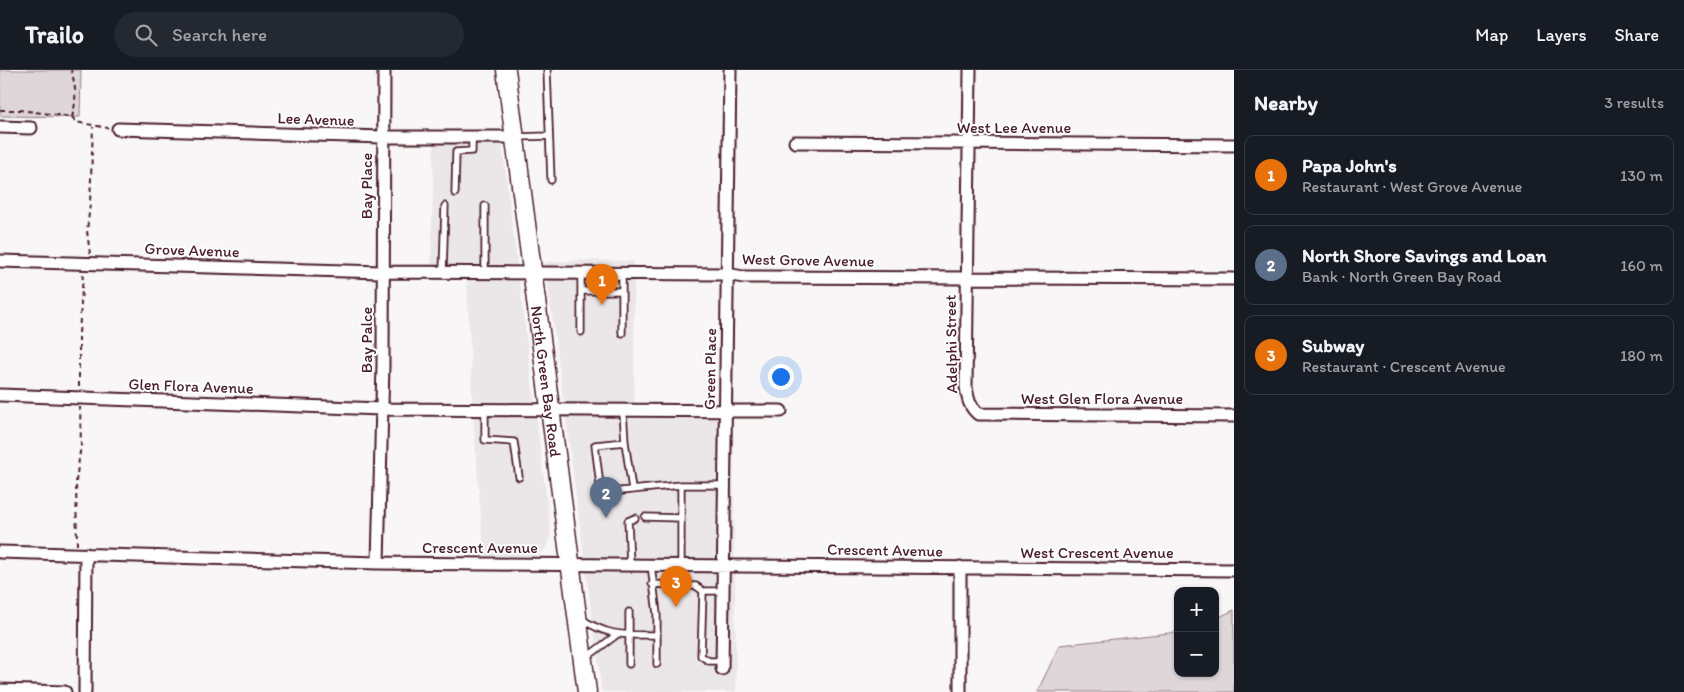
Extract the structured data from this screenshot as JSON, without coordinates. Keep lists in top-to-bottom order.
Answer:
{
  "streets": {
    "main road": ["North Green Bay Road"],
    "street": [
      "Lee Avenue",
      "West Lee Avenue",
      "Bay Place",
      "Grove Avenue",
      "West Grove Avenue",
      "Bay Palce",
      "Adelphi Street",
      "Green Place",
      "Glen Flora Avenue",
      "West Glen Flora Avenue",
      "Crescent Avenue",
      "West Crescent Avenue"
    ]
  },
  "crossings": [
    ["Lee Avenue", "Bay Place"],
    ["Lee Avenue", "North Green Bay Road"],
    ["West Lee Avenue", "Adelphi Street"],
    ["Bay Place", "Grove Avenue"],
    ["Bay Place", "West Grove Avenue"],
    ["Bay Place", "Bay Palce"],
    ["Grove Avenue", "West Grove Avenue"],
    ["Grove Avenue", "Bay Palce"],
    ["West Grove Avenue", "Bay Palce"],
    ["West Grove Avenue", "Adelphi Street"],
    ["West Grove Avenue", "Green Place"],
    ["West Grove Avenue", "North Green Bay Road"],
    ["Bay Palce", "Glen Flora Avenue"],
    ["Adelphi Street", "West Glen Flora Avenue"],
    ["Green Place", "Crescent Avenue"],
    ["North Green Bay Road", "Crescent Avenue"],
    ["Crescent Avenue", "West Crescent Avenue"]
  ],
  "page": {
    "header": "Trailo",
    "search": "Search here",
    "nav": ["Map", "Layers", "Share"],
    "heading": ["Nearby", "3 results"],
    "list": [
      {
        "mark": "1",
        "name": "Papa John's",
        "note": "Restaurant · West Grove Avenue",
        "value": "130 m"
      },
      {
        "mark": "2",
        "name": "North Shore Savings and Loan",
        "note": "Bank · North Green Bay Road",
        "value": "160 m"
      },
      {
        "mark": "3",
        "name": "Subway",
        "note": "Restaurant · Crescent Avenue",
        "value": "180 m"
      }
    ],
    "pins": ["1", "2", "3"],
    "map_buttons": ["+", "−"]
  }
}
